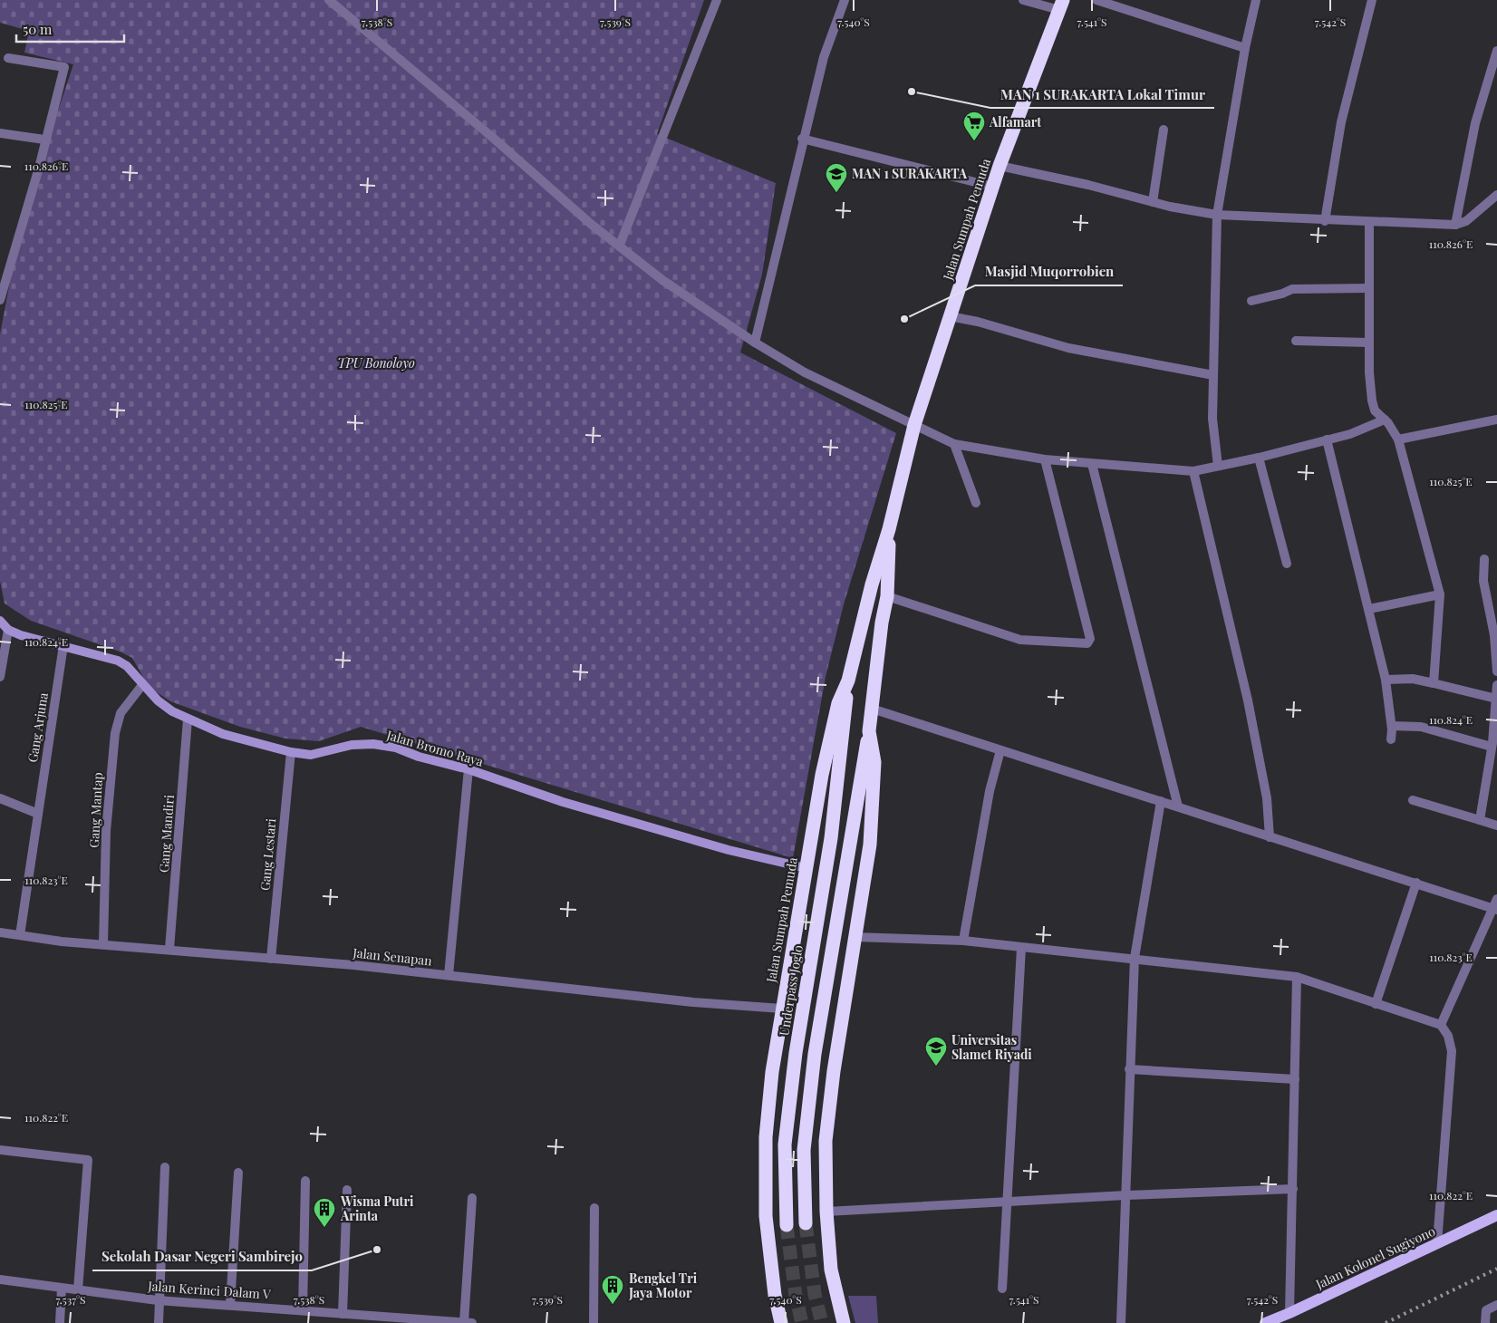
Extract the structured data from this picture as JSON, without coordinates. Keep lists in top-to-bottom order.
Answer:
{
  "streets": {
    "highway": ["Jalan Sumpah Pemuda", "Underpass Joglo"],
    "main road": ["Jalan Bromo Raya", "Jalan Kolonel Sugiyono"],
    "street": [
      "Gang Arjuna",
      "Gang Mantap",
      "Gang Mandiri",
      "Gang Lestari",
      "Jalan Senapan",
      "Jalan Kerinci Dalam V"
    ]
  },
  "crossings": [
    ["Jalan Sumpah Pemuda", "Jalan Bromo Raya"],
    ["Jalan Sumpah Pemuda", "Jalan Senapan"],
    ["Jalan Sumpah Pemuda", "Underpass Joglo"],
    ["Gang Arjuna", "Jalan Bromo Raya"],
    ["Gang Arjuna", "Jalan Senapan"],
    ["Jalan Bromo Raya", "Gang Mantap"],
    ["Jalan Bromo Raya", "Gang Mandiri"],
    ["Jalan Bromo Raya", "Gang Lestari"],
    ["Gang Mantap", "Jalan Senapan"],
    ["Gang Mandiri", "Jalan Senapan"],
    ["Gang Lestari", "Jalan Senapan"]
  ],
  "parks": ["TPU Bonoloyo"],
  "places": {
    "other": ["MAN 1 SURAKARTA Lokal Timur", "Masjid Muqorrobien", "Sekolah Dasar Negeri Sambirejo"],
    "supermarket": ["Alfamart"],
    "school or university": ["MAN 1 SURAKARTA", "Universitas Slamet Riyadi"],
    "building": ["Wisma Putri Arinta", "Bengkel Tri Jaya Motor"]
  },
  "scale_bar": "50 m",
  "coordinates": [
    "7.538°S",
    "7.539°S",
    "7.540°S",
    "7.541°S",
    "7.542°S",
    "110.826°E",
    "110.825°E",
    "110.824°E",
    "110.823°E",
    "110.822°E",
    "7.537°S"
  ]
}
